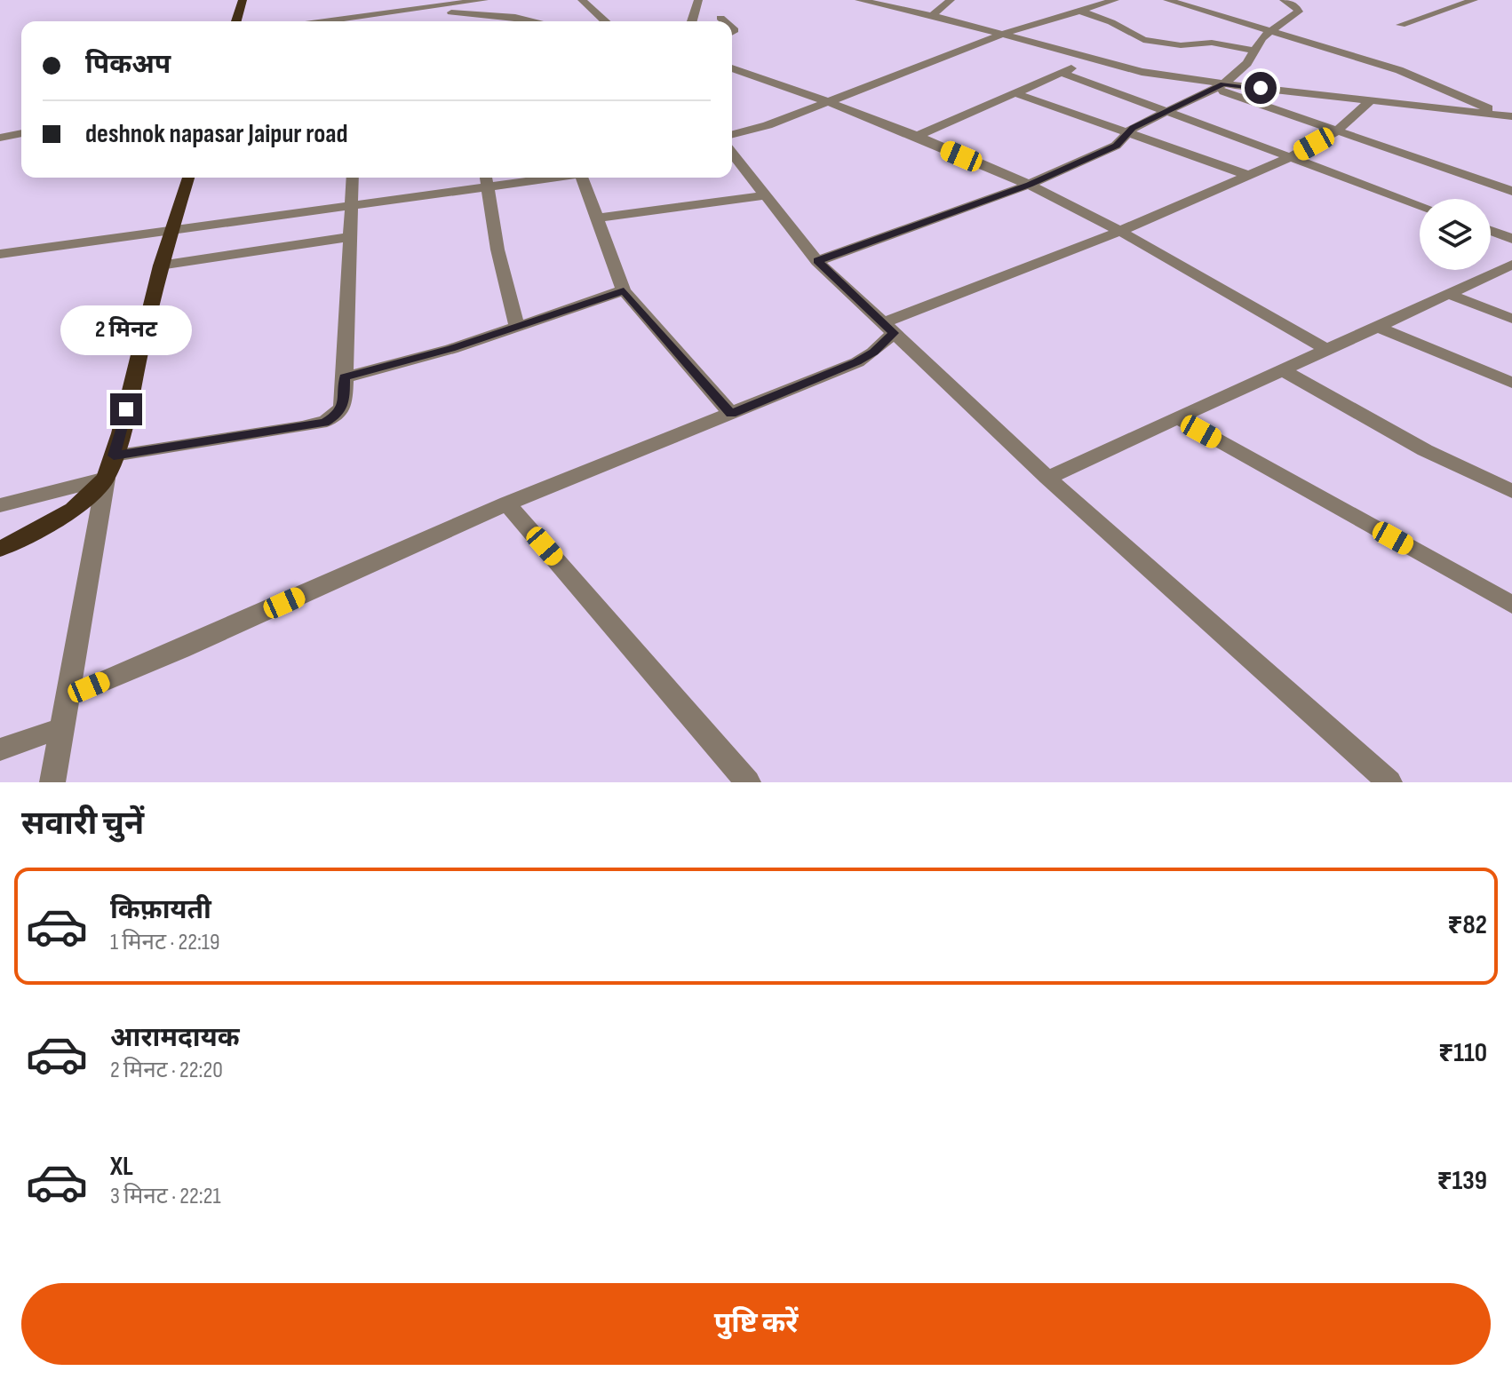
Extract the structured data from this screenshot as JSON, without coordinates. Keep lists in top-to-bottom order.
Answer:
{
  "page": {
    "banner": ["पिकअप", "deshnok napasar Jaipur road"],
    "bubble": "2 मिनट",
    "heading": "सवारी चुनें",
    "list": [
      {
        "name": "किफ़ायती",
        "note": "1 मिनट · 22:19",
        "value": "₹82"
      },
      {
        "name": "आरामदायक",
        "note": "2 मिनट · 22:20",
        "value": "₹110"
      },
      {
        "name": "XL",
        "note": "3 मिनट · 22:21",
        "value": "₹139"
      }
    ],
    "buttons": "पुष्टि करें"
  }
}
